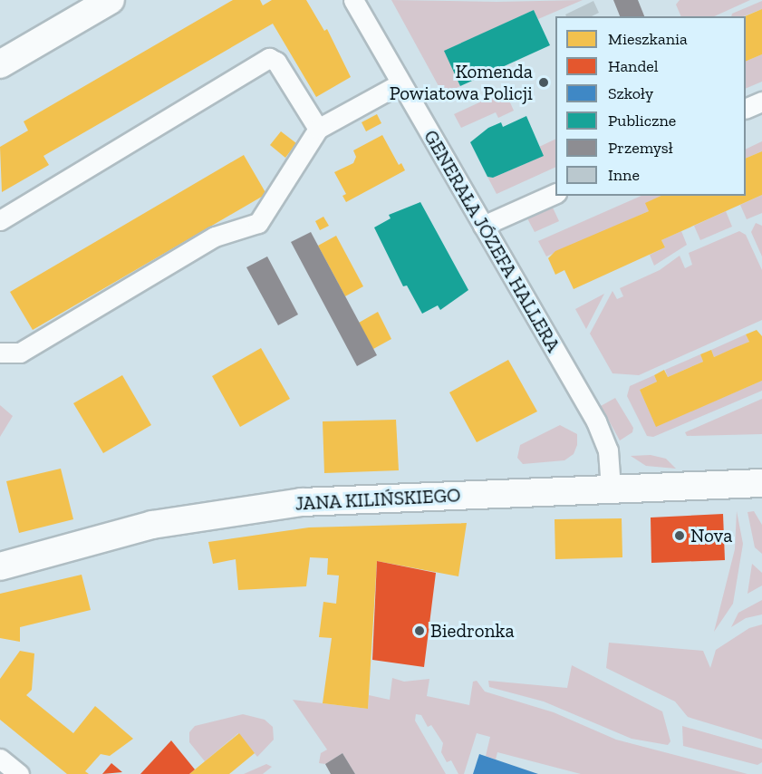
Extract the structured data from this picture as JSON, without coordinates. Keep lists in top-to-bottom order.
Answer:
{
  "streets": {
    "street": ["GENERAŁA JÓZEFA HALLERA", "JANA KILIŃSKIEGO"]
  },
  "crossings": [
    ["GENERAŁA JÓZEFA HALLERA", "JANA KILIŃSKIEGO"]
  ],
  "places": ["Komenda Powiatowa Policji", "Nova", "Biedronka"],
  "legend": [
    "Mieszkania",
    "Handel",
    "Szkoły",
    "Publiczne",
    "Przemysł",
    "Inne"
  ]
}
